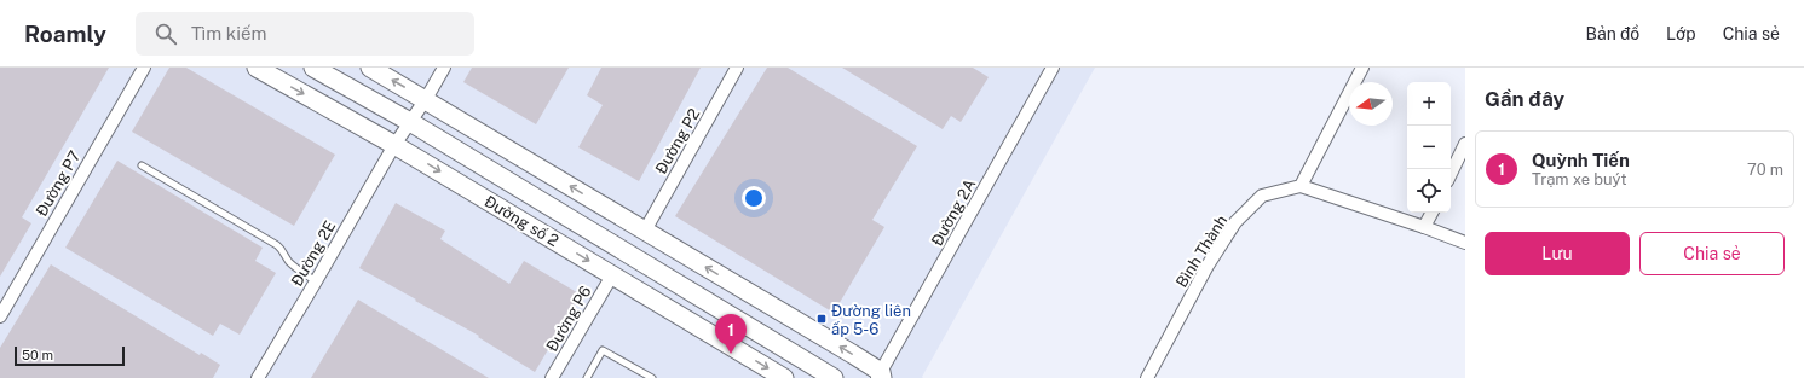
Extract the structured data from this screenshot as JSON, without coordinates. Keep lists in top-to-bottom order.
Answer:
{
  "streets": {
    "main road": ["Đường số 2"],
    "street": [
      "Đường P2",
      "Đường P7",
      "Đường 2A",
      "Bình Thành",
      "Đường 2E",
      "Đường P6"
    ]
  },
  "crossings": [
    ["Đường số 2", "Đường 2E"],
    ["Đường số 2", "Đường P6"]
  ],
  "places": {
    "transit": ["Đường liên ấp 5-6"]
  },
  "scale_bar": "50 m",
  "north": "left",
  "page": {
    "header": "Roamly",
    "search": "Tìm kiếm",
    "nav": ["Bản đồ", "Lớp", "Chia sẻ"],
    "heading": "Gần đây",
    "map_buttons": ["+", "−"],
    "list": [
      {
        "mark": "1",
        "name": "Quỳnh Tiến",
        "note": "Trạm xe buýt",
        "value": "70 m"
      }
    ],
    "buttons": ["Lưu", "Chia sẻ"],
    "pins": "1",
    "scale": "50 m"
  }
}
